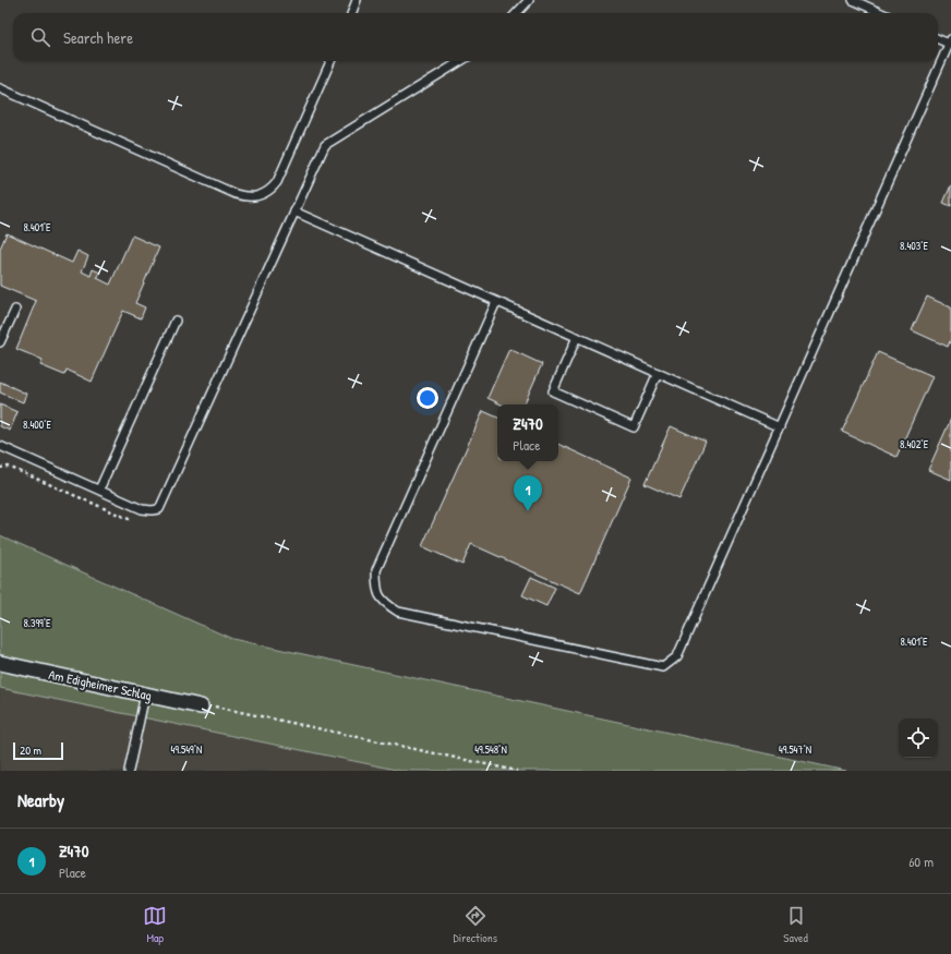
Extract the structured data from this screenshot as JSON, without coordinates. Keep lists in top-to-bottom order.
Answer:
{
  "streets": {
    "street": ["Am Edigheimer Schlag"]
  },
  "scale_bar": "20 m",
  "page": {
    "search": "Search here",
    "popup": ["Z470", "Place"],
    "pins": "1",
    "scale": "20 m",
    "heading": "Nearby",
    "list": [
      {
        "mark": "1",
        "name": "Z470",
        "note": "Place",
        "value": "60 m"
      }
    ],
    "nav": ["Map", "Directions", "Saved"]
  },
  "coordinates": [
    "8.401°E",
    "8.403°E",
    "8.400°E",
    "8.402°E",
    "8.399°E",
    "49.549°N",
    "49.548°N",
    "49.547°N"
  ]
}
